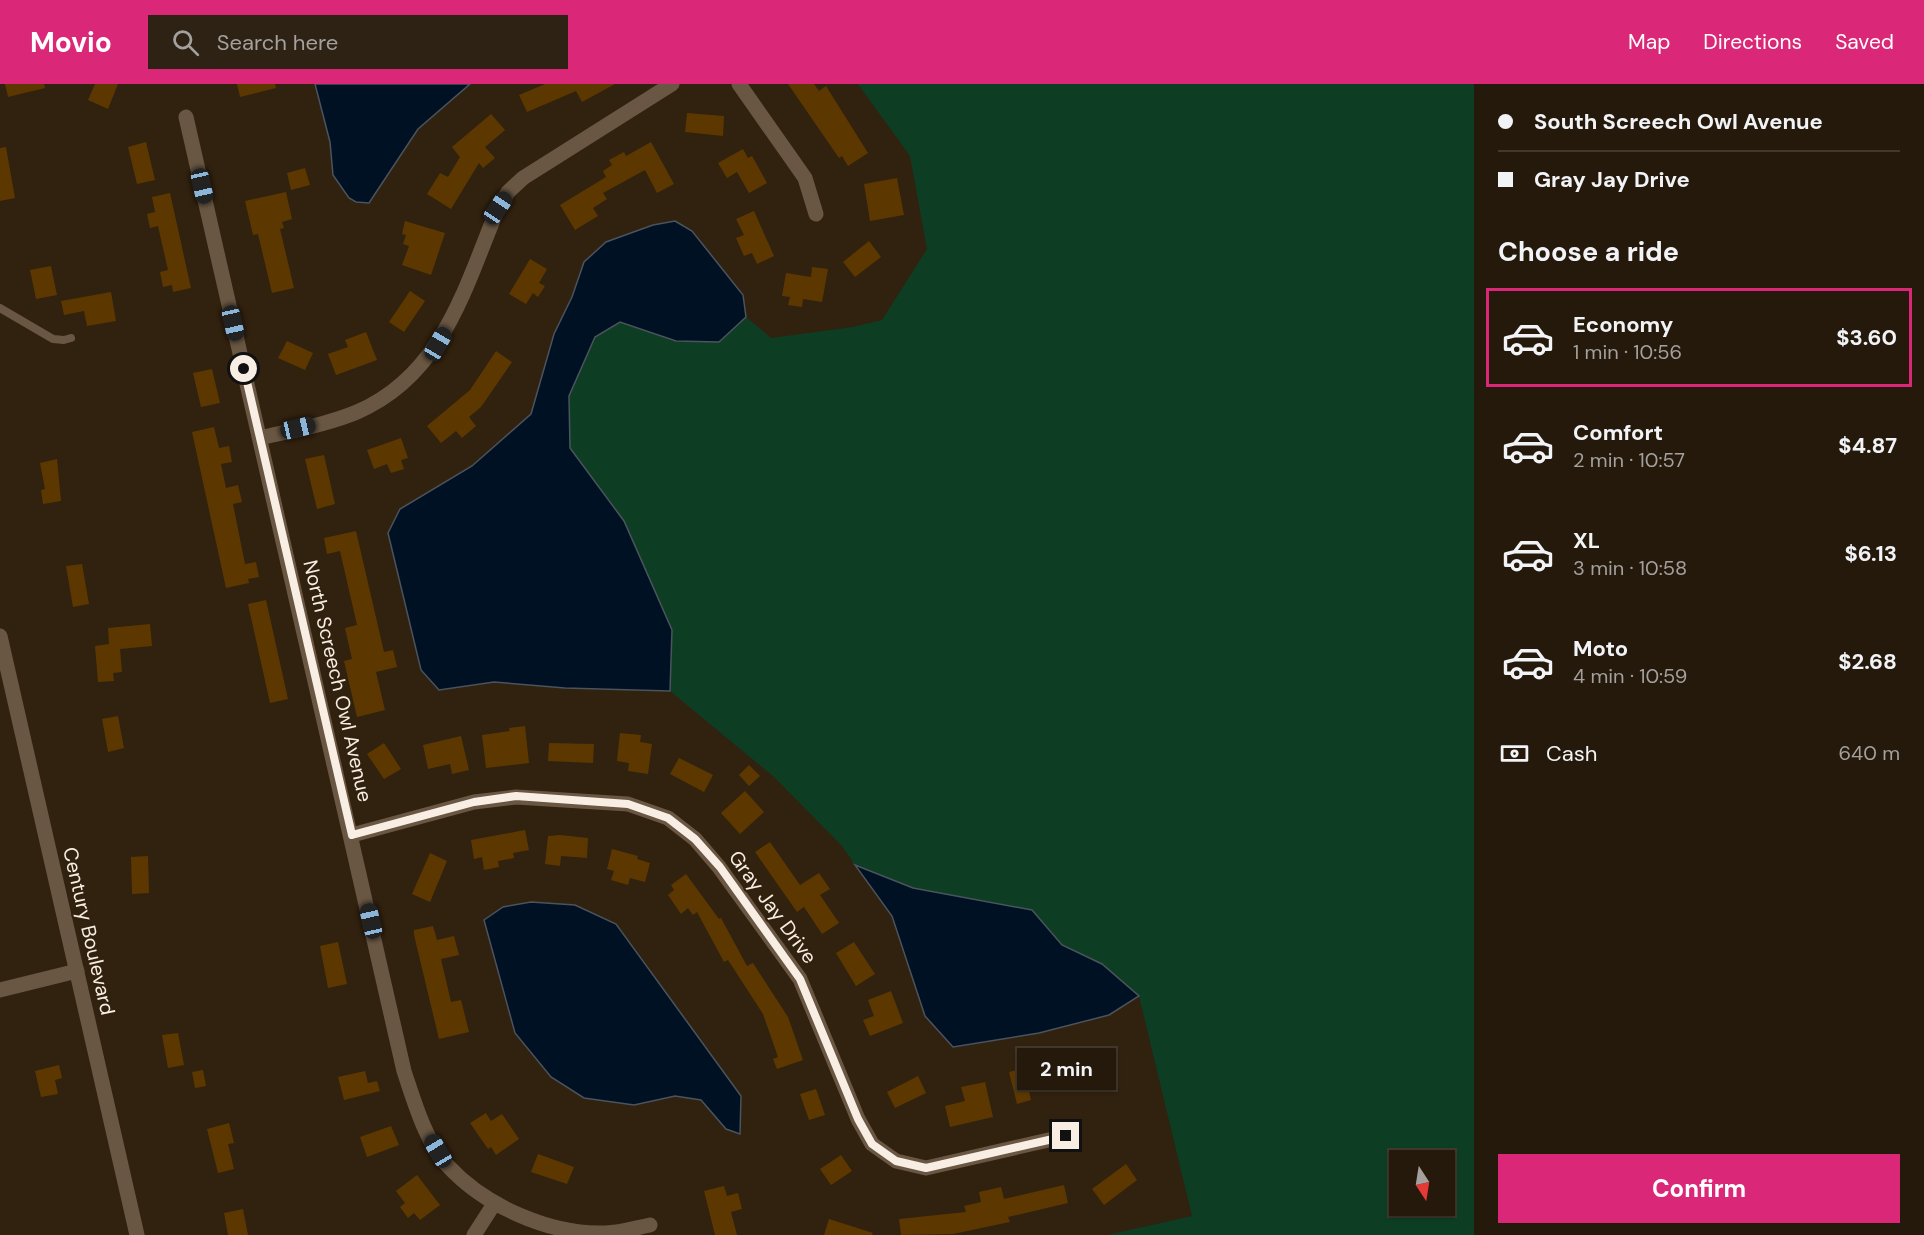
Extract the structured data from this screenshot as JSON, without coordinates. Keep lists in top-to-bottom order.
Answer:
{
  "streets": {
    "street": ["North Screech Owl Avenue", "Gray Jay Drive", "Century Boulevard"]
  },
  "crossings": [
    ["North Screech Owl Avenue", "Gray Jay Drive"]
  ],
  "north": "bottom",
  "page": {
    "header": "Movio",
    "search": "Search here",
    "nav": ["Map", "Directions", "Saved"],
    "banner": ["South Screech Owl Avenue", "Gray Jay Drive"],
    "heading": "Choose a ride",
    "list": [
      {
        "name": "Economy",
        "note": "1 min · 10:56",
        "value": "$3.60"
      },
      {
        "name": "Comfort",
        "note": "2 min · 10:57",
        "value": "$4.87"
      },
      {
        "name": "XL",
        "note": "3 min · 10:58",
        "value": "$6.13"
      },
      {
        "name": "Moto",
        "note": "4 min · 10:59",
        "value": "$2.68"
      }
    ],
    "pay": ["Cash", "640 m"],
    "bubble": "2 min",
    "buttons": "Confirm"
  }
}
